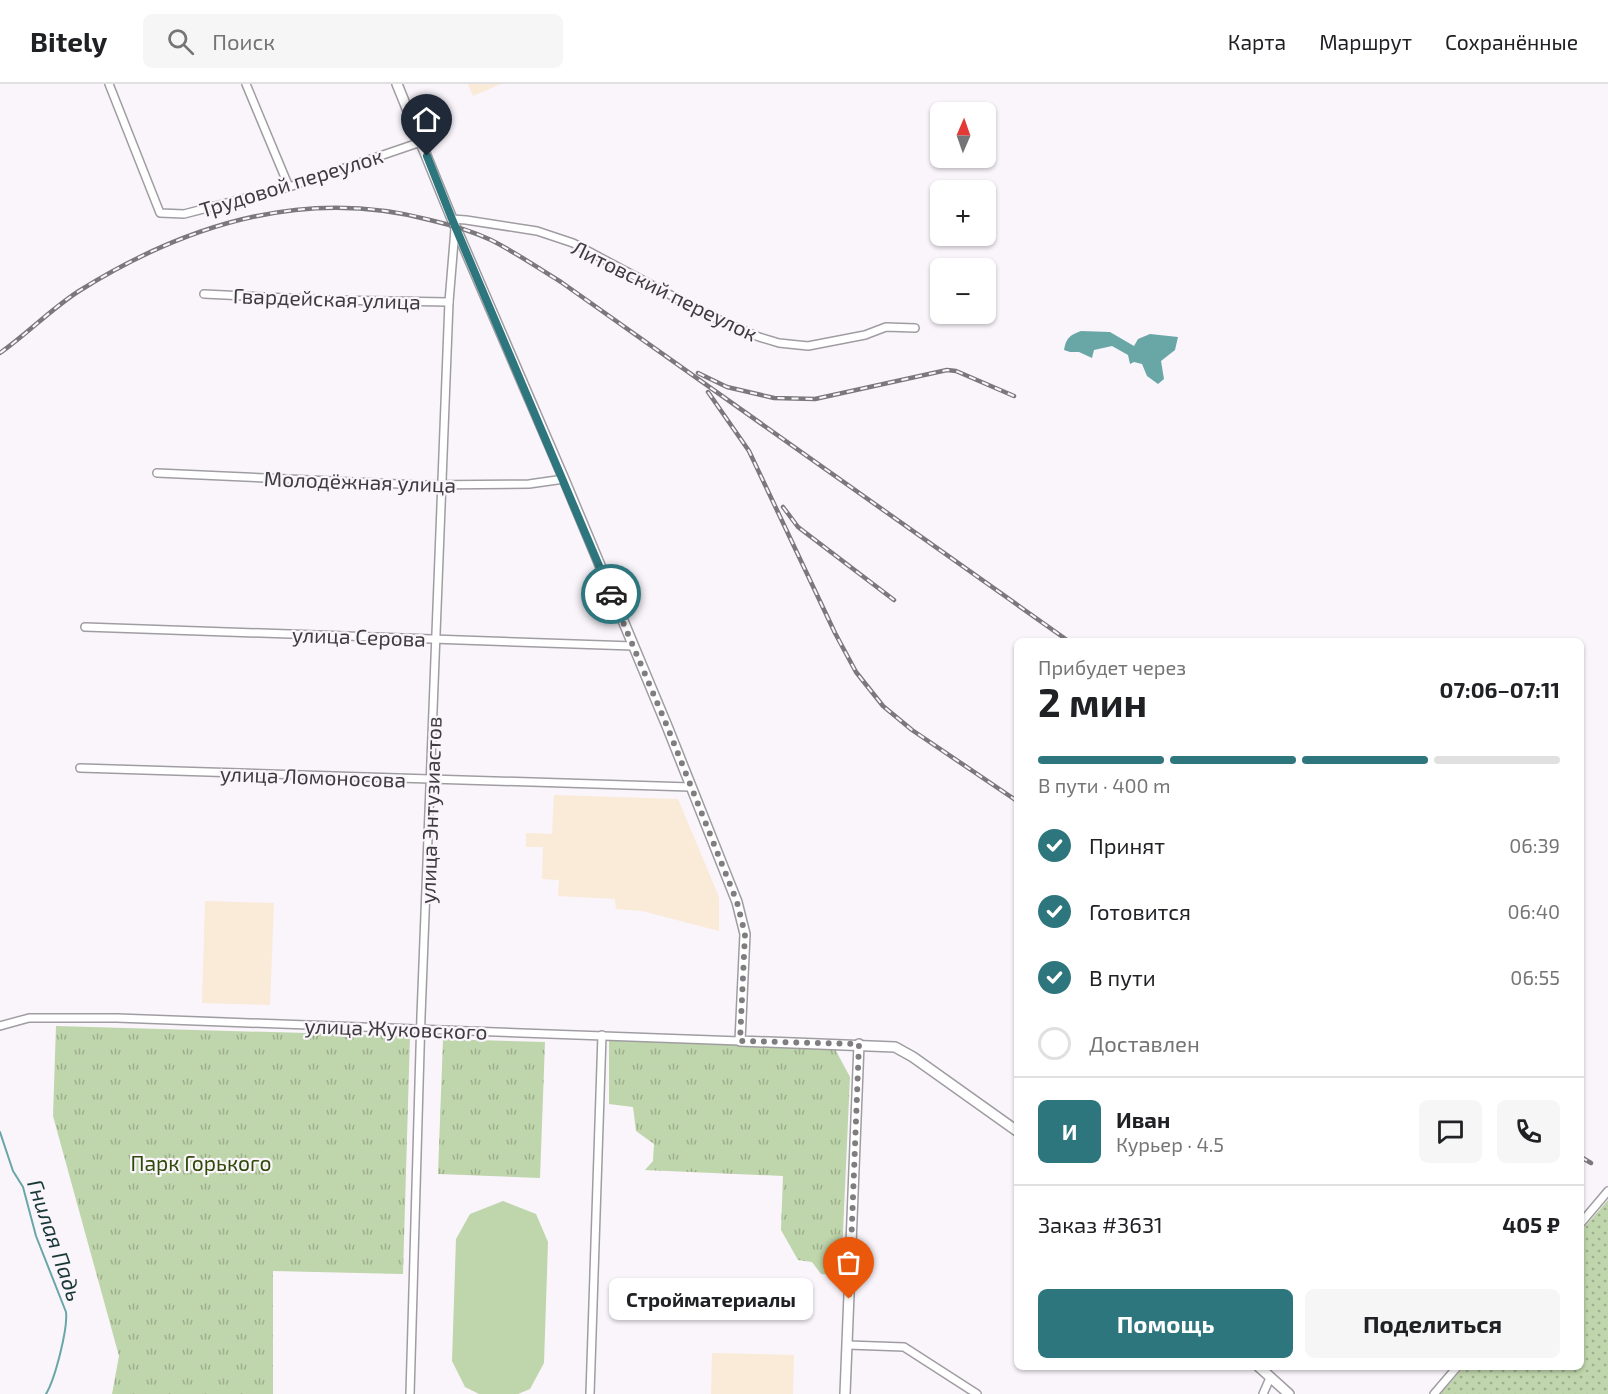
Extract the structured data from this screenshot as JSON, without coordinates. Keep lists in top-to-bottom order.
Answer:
{
  "streets": {
    "street": [
      "Трудовой переулок",
      "Литовский переулок",
      "Гвардейская улица",
      "Молодёжная улица",
      "улица Серова",
      "улица Ломоносова",
      "улица Энтузиастов",
      "улица Жуковского"
    ]
  },
  "crossings": [
    ["Литовский переулок", "улица Энтузиастов"],
    ["Гвардейская улица", "улица Энтузиастов"],
    ["Молодёжная улица", "улица Энтузиастов"],
    ["улица Серова", "улица Энтузиастов"],
    ["улица Ломоносова", "улица Энтузиастов"],
    ["улица Энтузиастов", "улица Жуковского"]
  ],
  "water": ["Гнилая Падь"],
  "parks": ["Парк Горького"],
  "places": ["Стройматериалы"],
  "north": "top",
  "page": {
    "header": "Bitely",
    "search": "Поиск",
    "nav": ["Карта", "Маршрут", "Сохранённые"],
    "map_buttons": ["+", "−"],
    "heading": ["2 мин", "Прибудет через", "07:06–07:11"],
    "panel": [
      "Иван",
      "Курьер · 4.5",
      "Заказ #3631",
      "405 ₽"
    ],
    "bar": "В пути · 400 m",
    "list": [
      ["Принят", "06:39"],
      ["Готовится", "06:40"],
      ["В пути", "06:55"],
      "Доставлен"
    ],
    "round": "И",
    "buttons": ["Помощь", "Поделиться"],
    "bubble": "Стройматериалы"
  }
}
